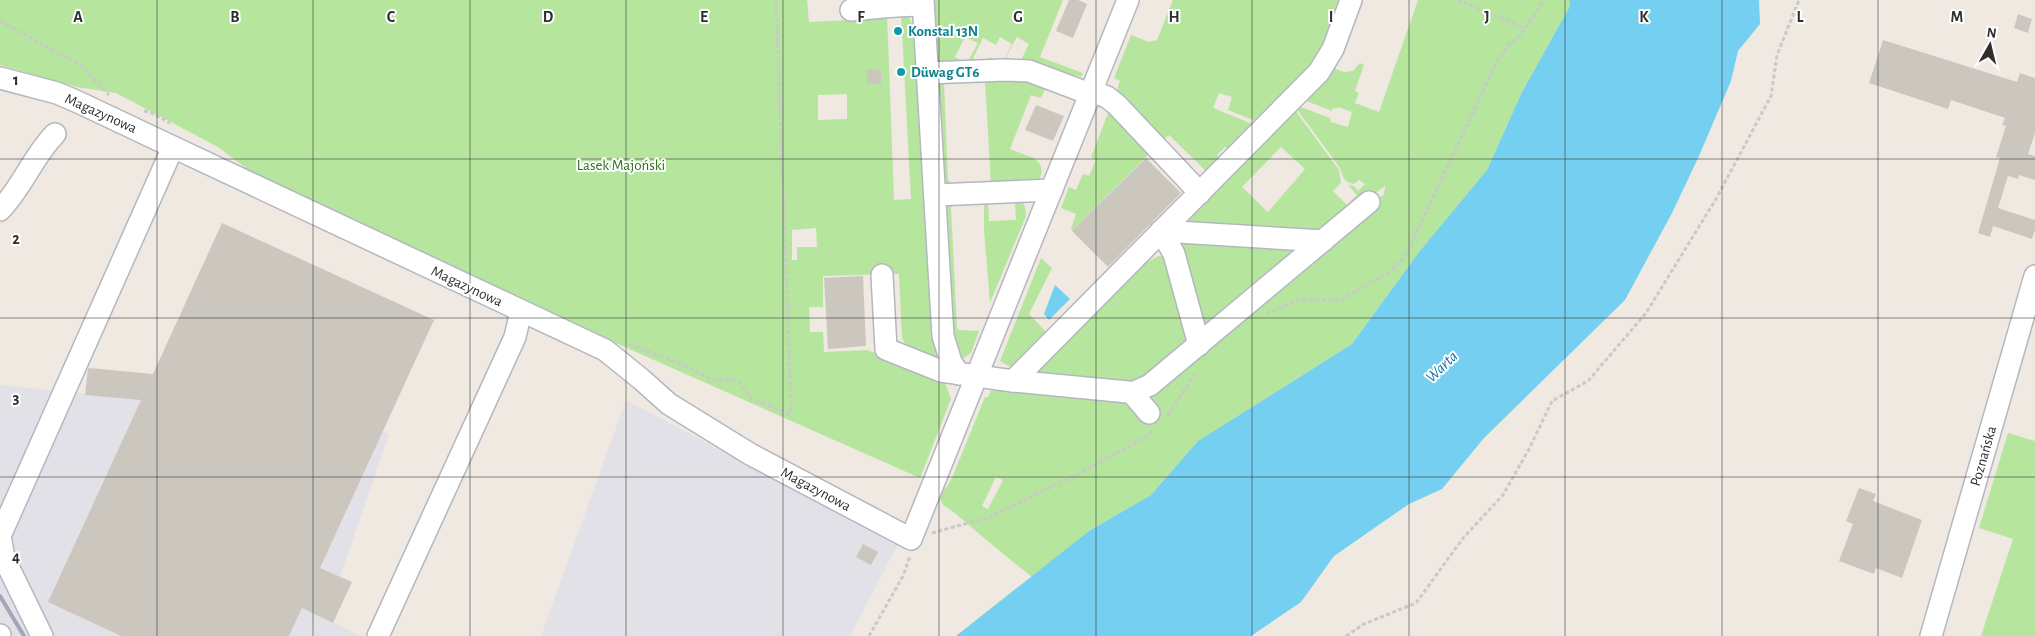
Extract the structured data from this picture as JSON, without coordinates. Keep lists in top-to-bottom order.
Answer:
{
  "streets": {
    "street": ["Magazynowa", "Poznańska"]
  },
  "water": ["Warta"],
  "parks": ["Lasek Majoński"],
  "places": ["Konstal 13N", "Düwag GT6"],
  "north": "top",
  "grid": {
    "columns": [
      "A",
      "B",
      "C",
      "D",
      "E",
      "F",
      "G",
      "H",
      "I",
      "J",
      "K",
      "L",
      "M"
    ],
    "rows": [
      "1",
      "2",
      "3",
      "4"
    ]
  }
}
